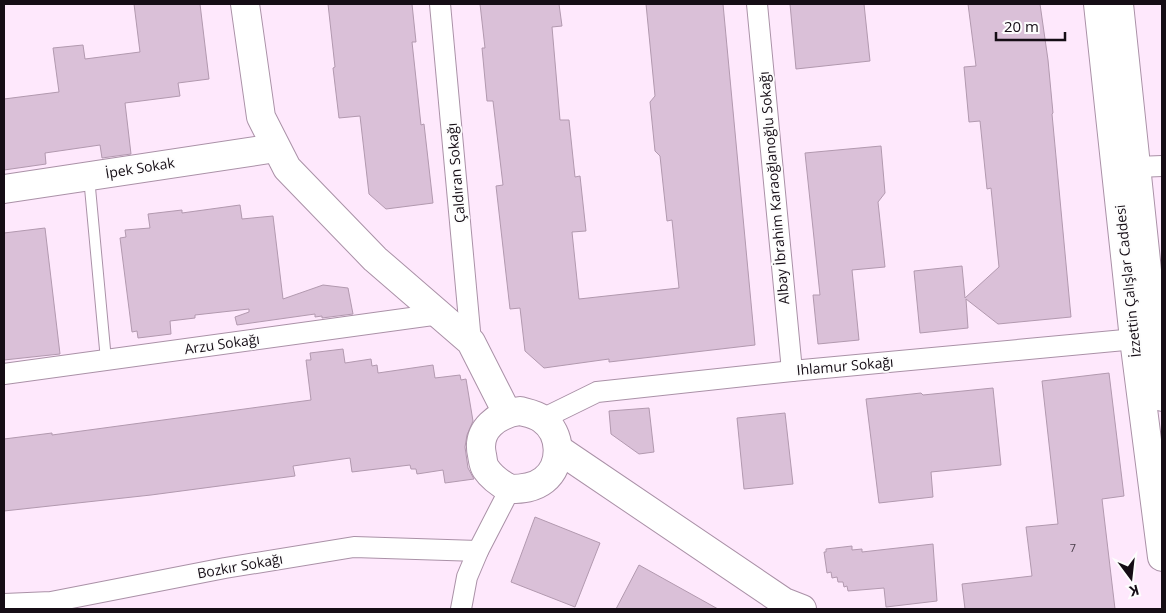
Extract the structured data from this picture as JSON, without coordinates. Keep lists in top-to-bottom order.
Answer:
{
  "streets": {
    "street": [
      "İpek Sokak",
      "Çaldıran Sokağı",
      "Albay İbrahim Karaoğlanoğlu Sokağı",
      "İzzettin Çalışlar Caddesi",
      "Arzu Sokağı",
      "Ihlamur Sokağı",
      "Bozkır Sokağı"
    ]
  },
  "crossings": [
    ["Albay İbrahim Karaoğlanoğlu Sokağı", "Ihlamur Sokağı"],
    ["İzzettin Çalışlar Caddesi", "Ihlamur Sokağı"]
  ],
  "house_numbers": ["7"],
  "scale_bar": "20 m",
  "north": "bottom"
}
